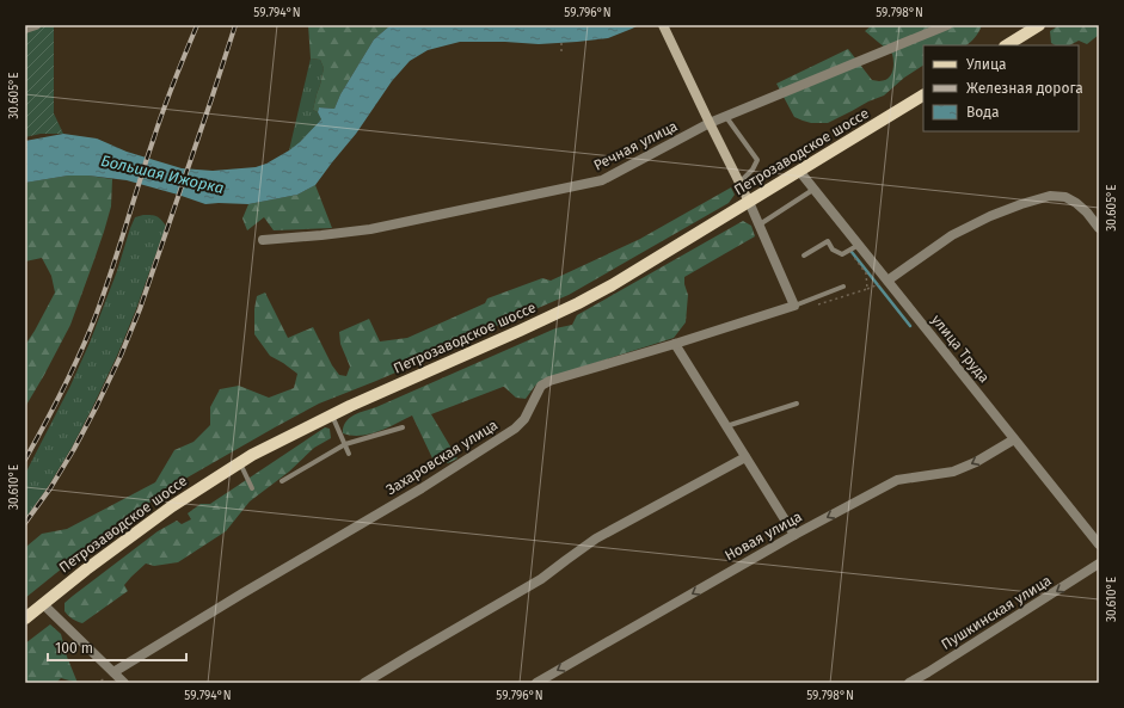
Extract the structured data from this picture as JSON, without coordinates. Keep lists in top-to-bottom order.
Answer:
{
  "streets": {
    "main road": ["Петрозаводское шоссе"],
    "street": [
      "Речная улица",
      "улица Труда",
      "Захаровская улица",
      "Новая улица",
      "Пушкинская улица"
    ]
  },
  "crossings": [
    ["Петрозаводское шоссе", "улица Труда"],
    ["улица Труда", "Новая улица"]
  ],
  "one_way": ["Новая улица", "Пушкинская улица"],
  "water": ["Большая Ижорка"],
  "legend": ["Улица", "Железная дорога", "Вода"],
  "scale_bar": "100 m",
  "coordinates": [
    "59.794°N",
    "59.796°N",
    "59.798°N",
    "30.605°E",
    "30.610°E"
  ]
}
